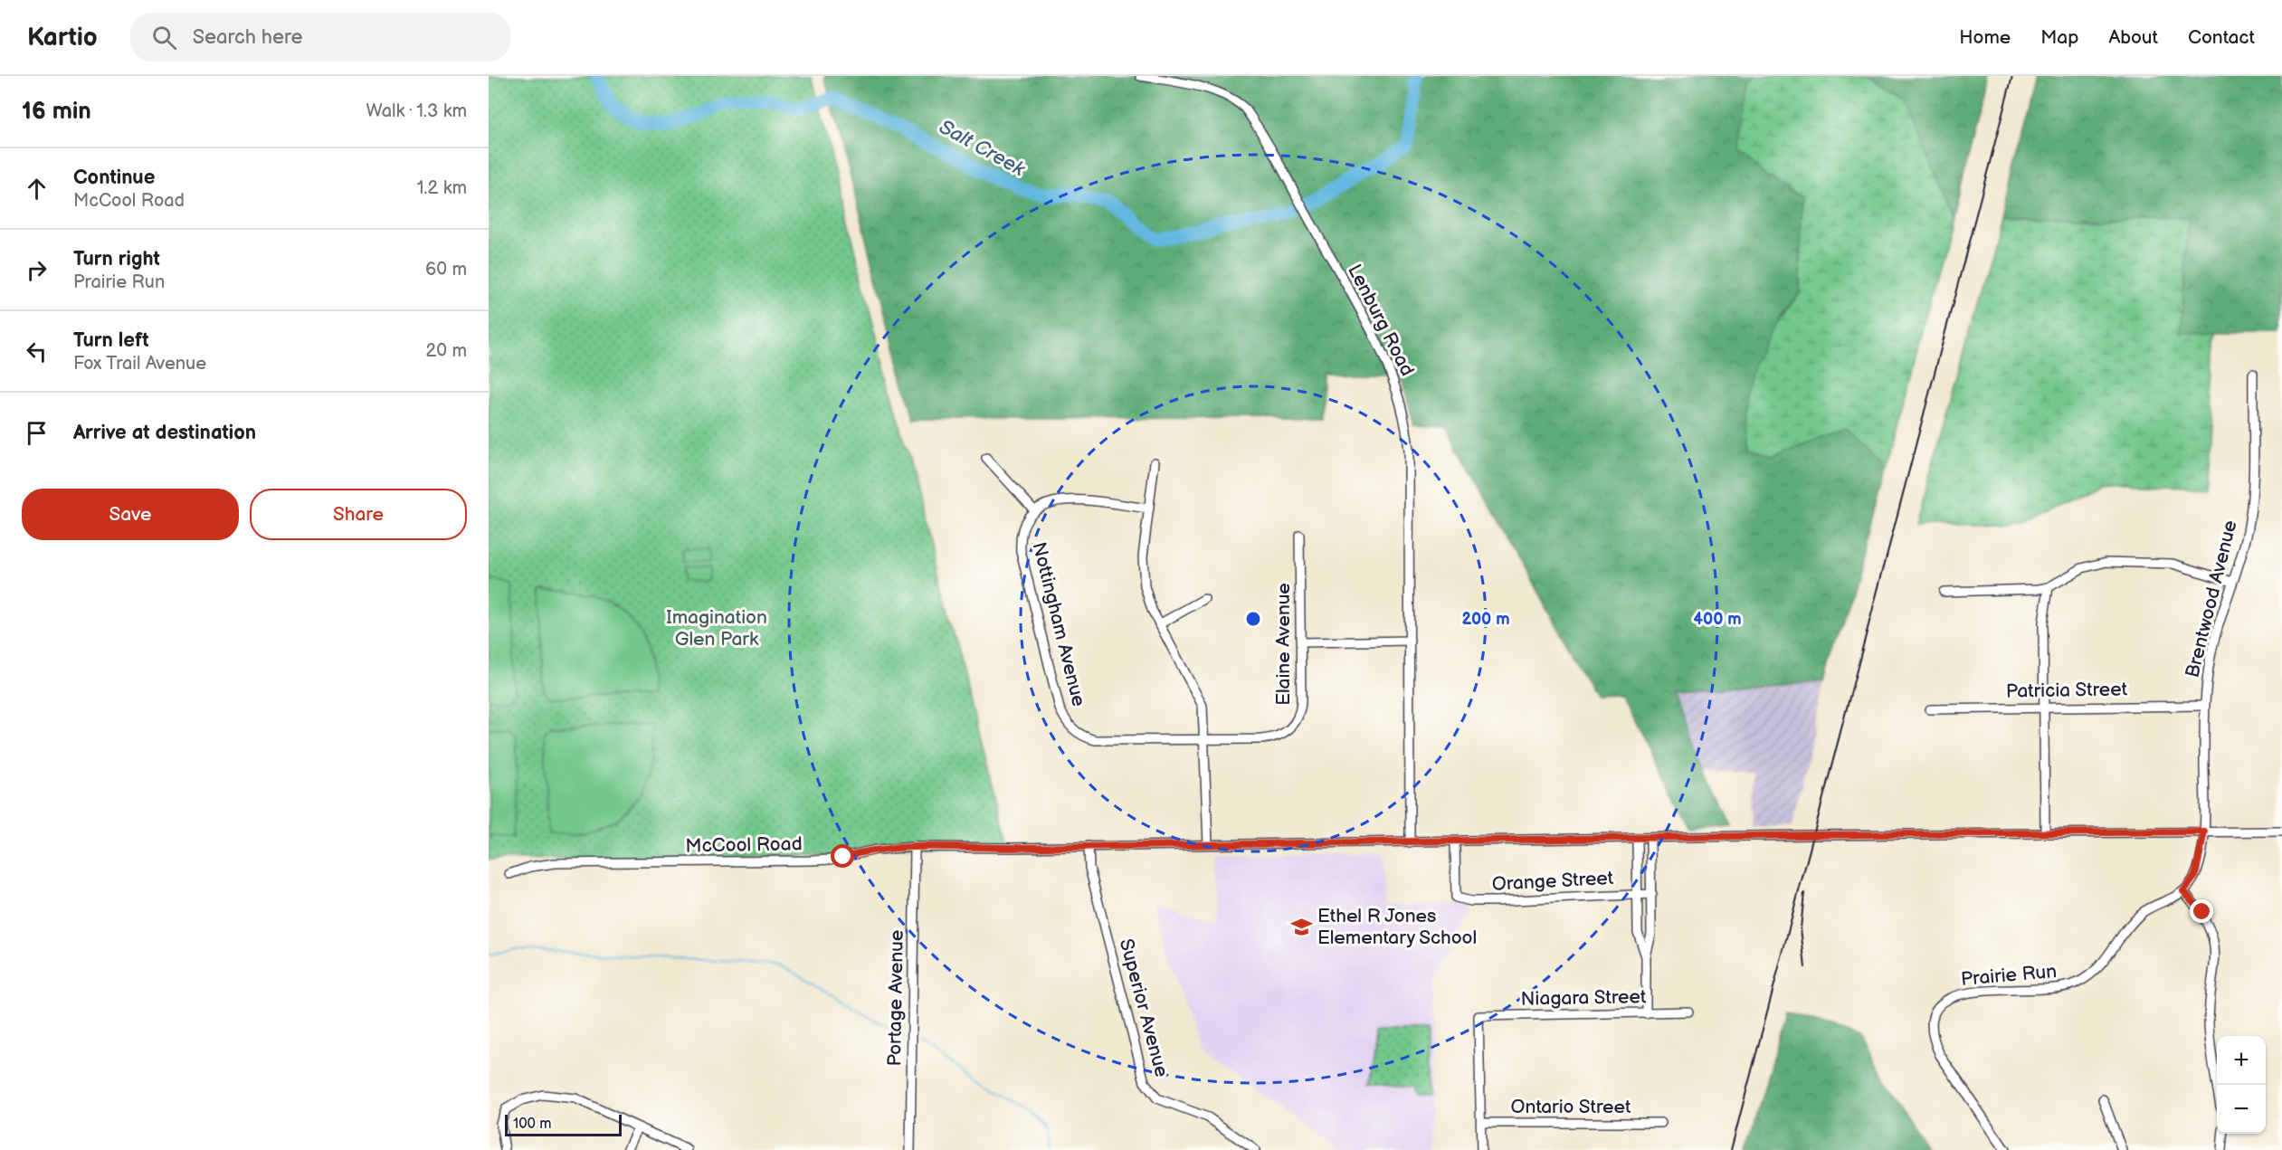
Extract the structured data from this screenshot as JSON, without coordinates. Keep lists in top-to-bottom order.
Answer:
{
  "streets": {
    "street": [
      "Lenburg Road",
      "Brentwood Avenue",
      "Nottingham Avenue",
      "Elaine Avenue",
      "Patricia Street",
      "McCool Road",
      "Orange Street",
      "Prairie Run",
      "Portage Avenue",
      "Niagara Street",
      "Superior Avenue",
      "Ontario Street"
    ]
  },
  "crossings": [
    ["Lenburg Road", "McCool Road"],
    ["Brentwood Avenue", "Patricia Street"],
    ["Brentwood Avenue", "McCool Road"],
    ["Nottingham Avenue", "Elaine Avenue"],
    ["McCool Road", "Orange Street"],
    ["McCool Road", "Portage Avenue"],
    ["McCool Road", "Superior Avenue"],
    ["Niagara Street", "Ontario Street"]
  ],
  "water": ["Salt Creek"],
  "parks": ["Imagination Glen Park"],
  "places": {
    "school or university": ["Ethel R Jones Elementary School"]
  },
  "scale_bar": "100 m",
  "page": {
    "header": "Kartio",
    "search": "Search here",
    "nav": [
      "Home",
      "Map",
      "About",
      "Contact"
    ],
    "heading": ["16 min", "Walk · 1.3 km"],
    "list": [
      ["Continue", "McCool Road", "1.2 km"],
      ["Turn right", "Prairie Run", "60 m"],
      ["Turn left", "Fox Trail Avenue", "20 m"],
      "Arrive at destination"
    ],
    "buttons": ["Save", "Share"],
    "map_buttons": ["+", "−"],
    "scale": "100 m"
  },
  "rings": ["200 m", "400 m"]
}
